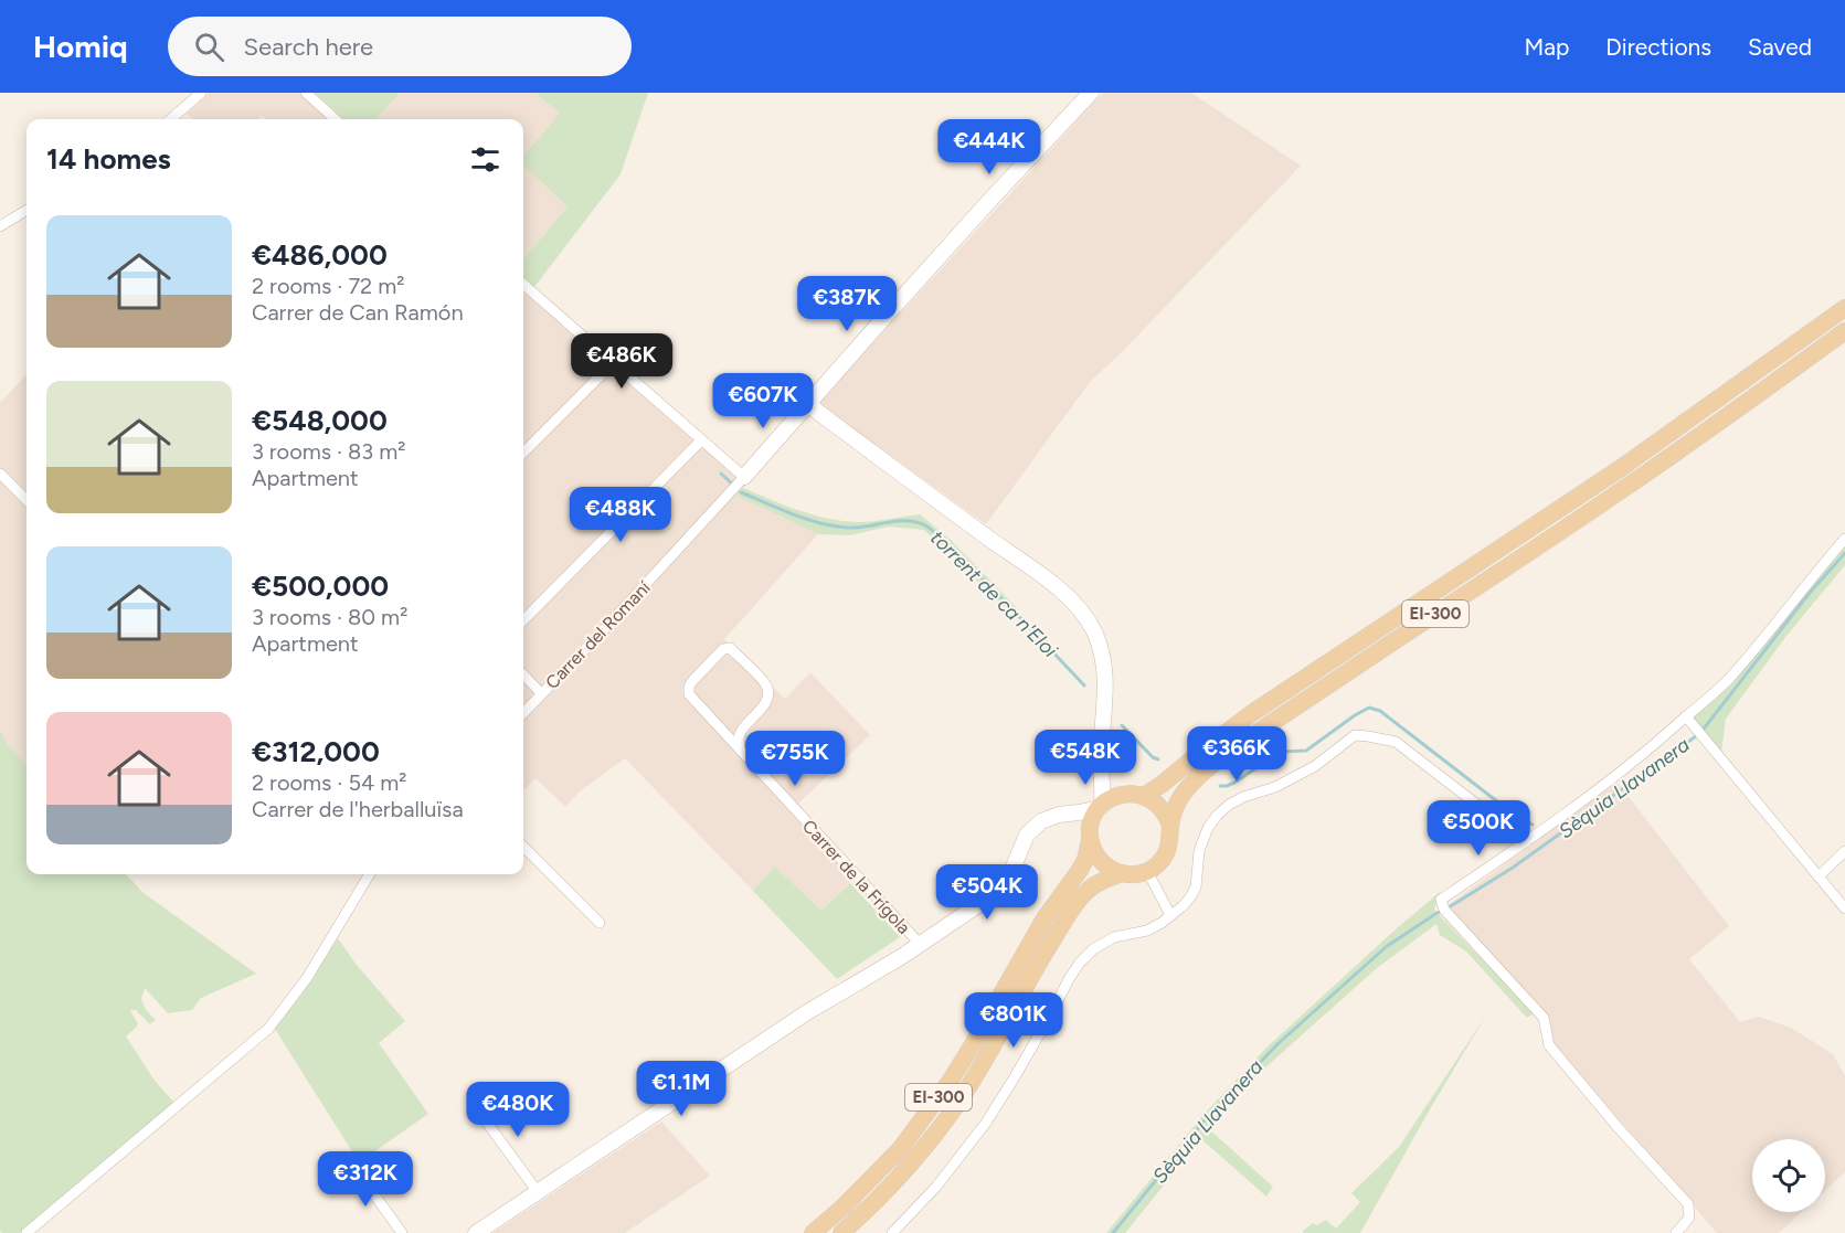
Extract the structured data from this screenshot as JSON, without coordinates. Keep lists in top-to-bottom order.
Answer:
{
  "streets": {
    "main road": ["EI-300"],
    "street": ["Carrer del Romaní", "Carrer de la Frígola"]
  },
  "water": ["torrent de ca n'Eloi", "Sèquia Llavanera"],
  "page": {
    "header": "Homiq",
    "search": "Search here",
    "nav": ["Map", "Directions", "Saved"],
    "price": [
      "€444K",
      "€387K",
      "€486K",
      "€607K",
      "€488K",
      "€366K",
      "€548K",
      "€755K",
      "€500K",
      "€504K",
      "€801K",
      "€1.1M",
      "€480K",
      "€312K"
    ],
    "heading": "14 homes",
    "list": [
      {
        "name": "€486,000",
        "note": "2 rooms · 72 m² · Carrer de Can Ramón"
      },
      {
        "name": "€548,000",
        "note": "3 rooms · 83 m² · Apartment"
      },
      {
        "name": "€500,000",
        "note": "3 rooms · 80 m² · Apartment"
      },
      {
        "name": "€312,000",
        "note": "2 rooms · 54 m² · Carrer de l'herballuïsa"
      }
    ]
  }
}
